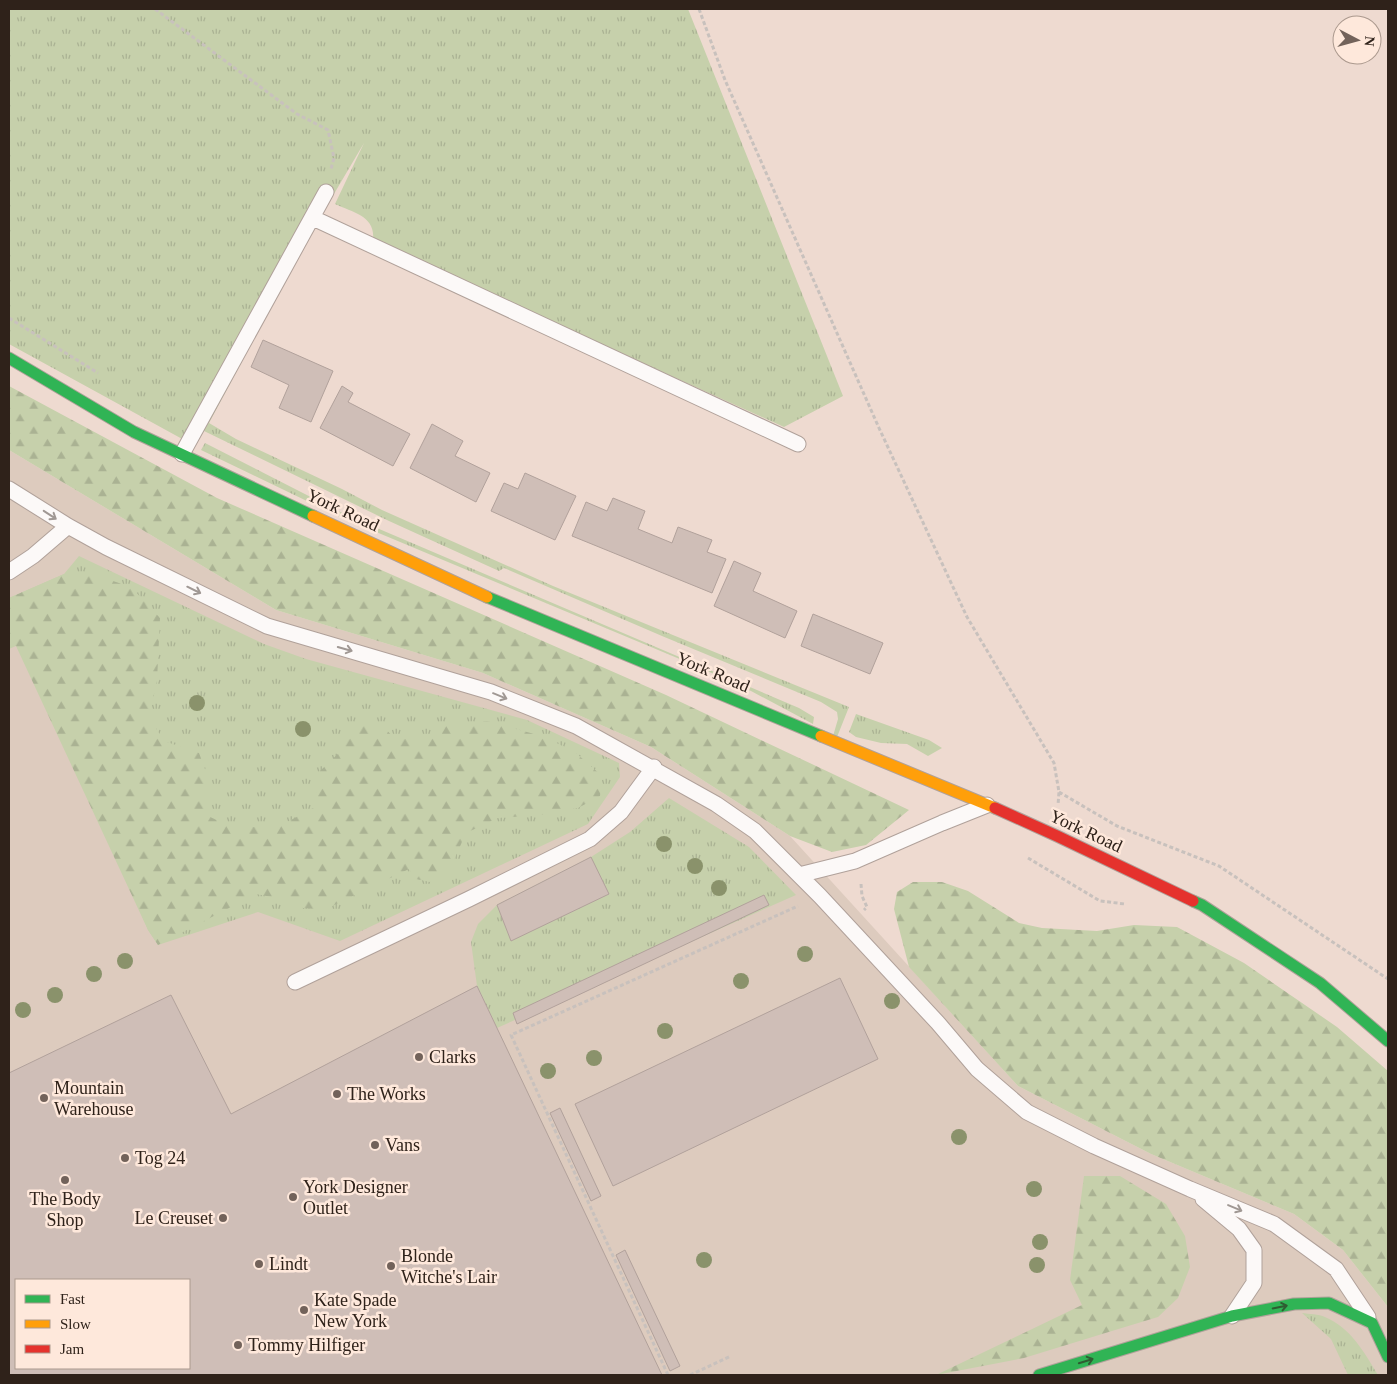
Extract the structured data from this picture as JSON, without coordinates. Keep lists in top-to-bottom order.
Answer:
{
  "streets": {
    "main road": ["York Road"]
  },
  "places": [
    "Clarks",
    "The Works",
    "Mountain Warehouse",
    "Vans",
    "Tog 24",
    "The Body Shop",
    "York Designer Outlet",
    "Le Creuset",
    "Lindt",
    "Blonde Witche's Lair",
    "Kate Spade New York",
    "Tommy Hilfiger"
  ],
  "legend": ["Fast", "Slow", "Jam"],
  "north": "right"
}
